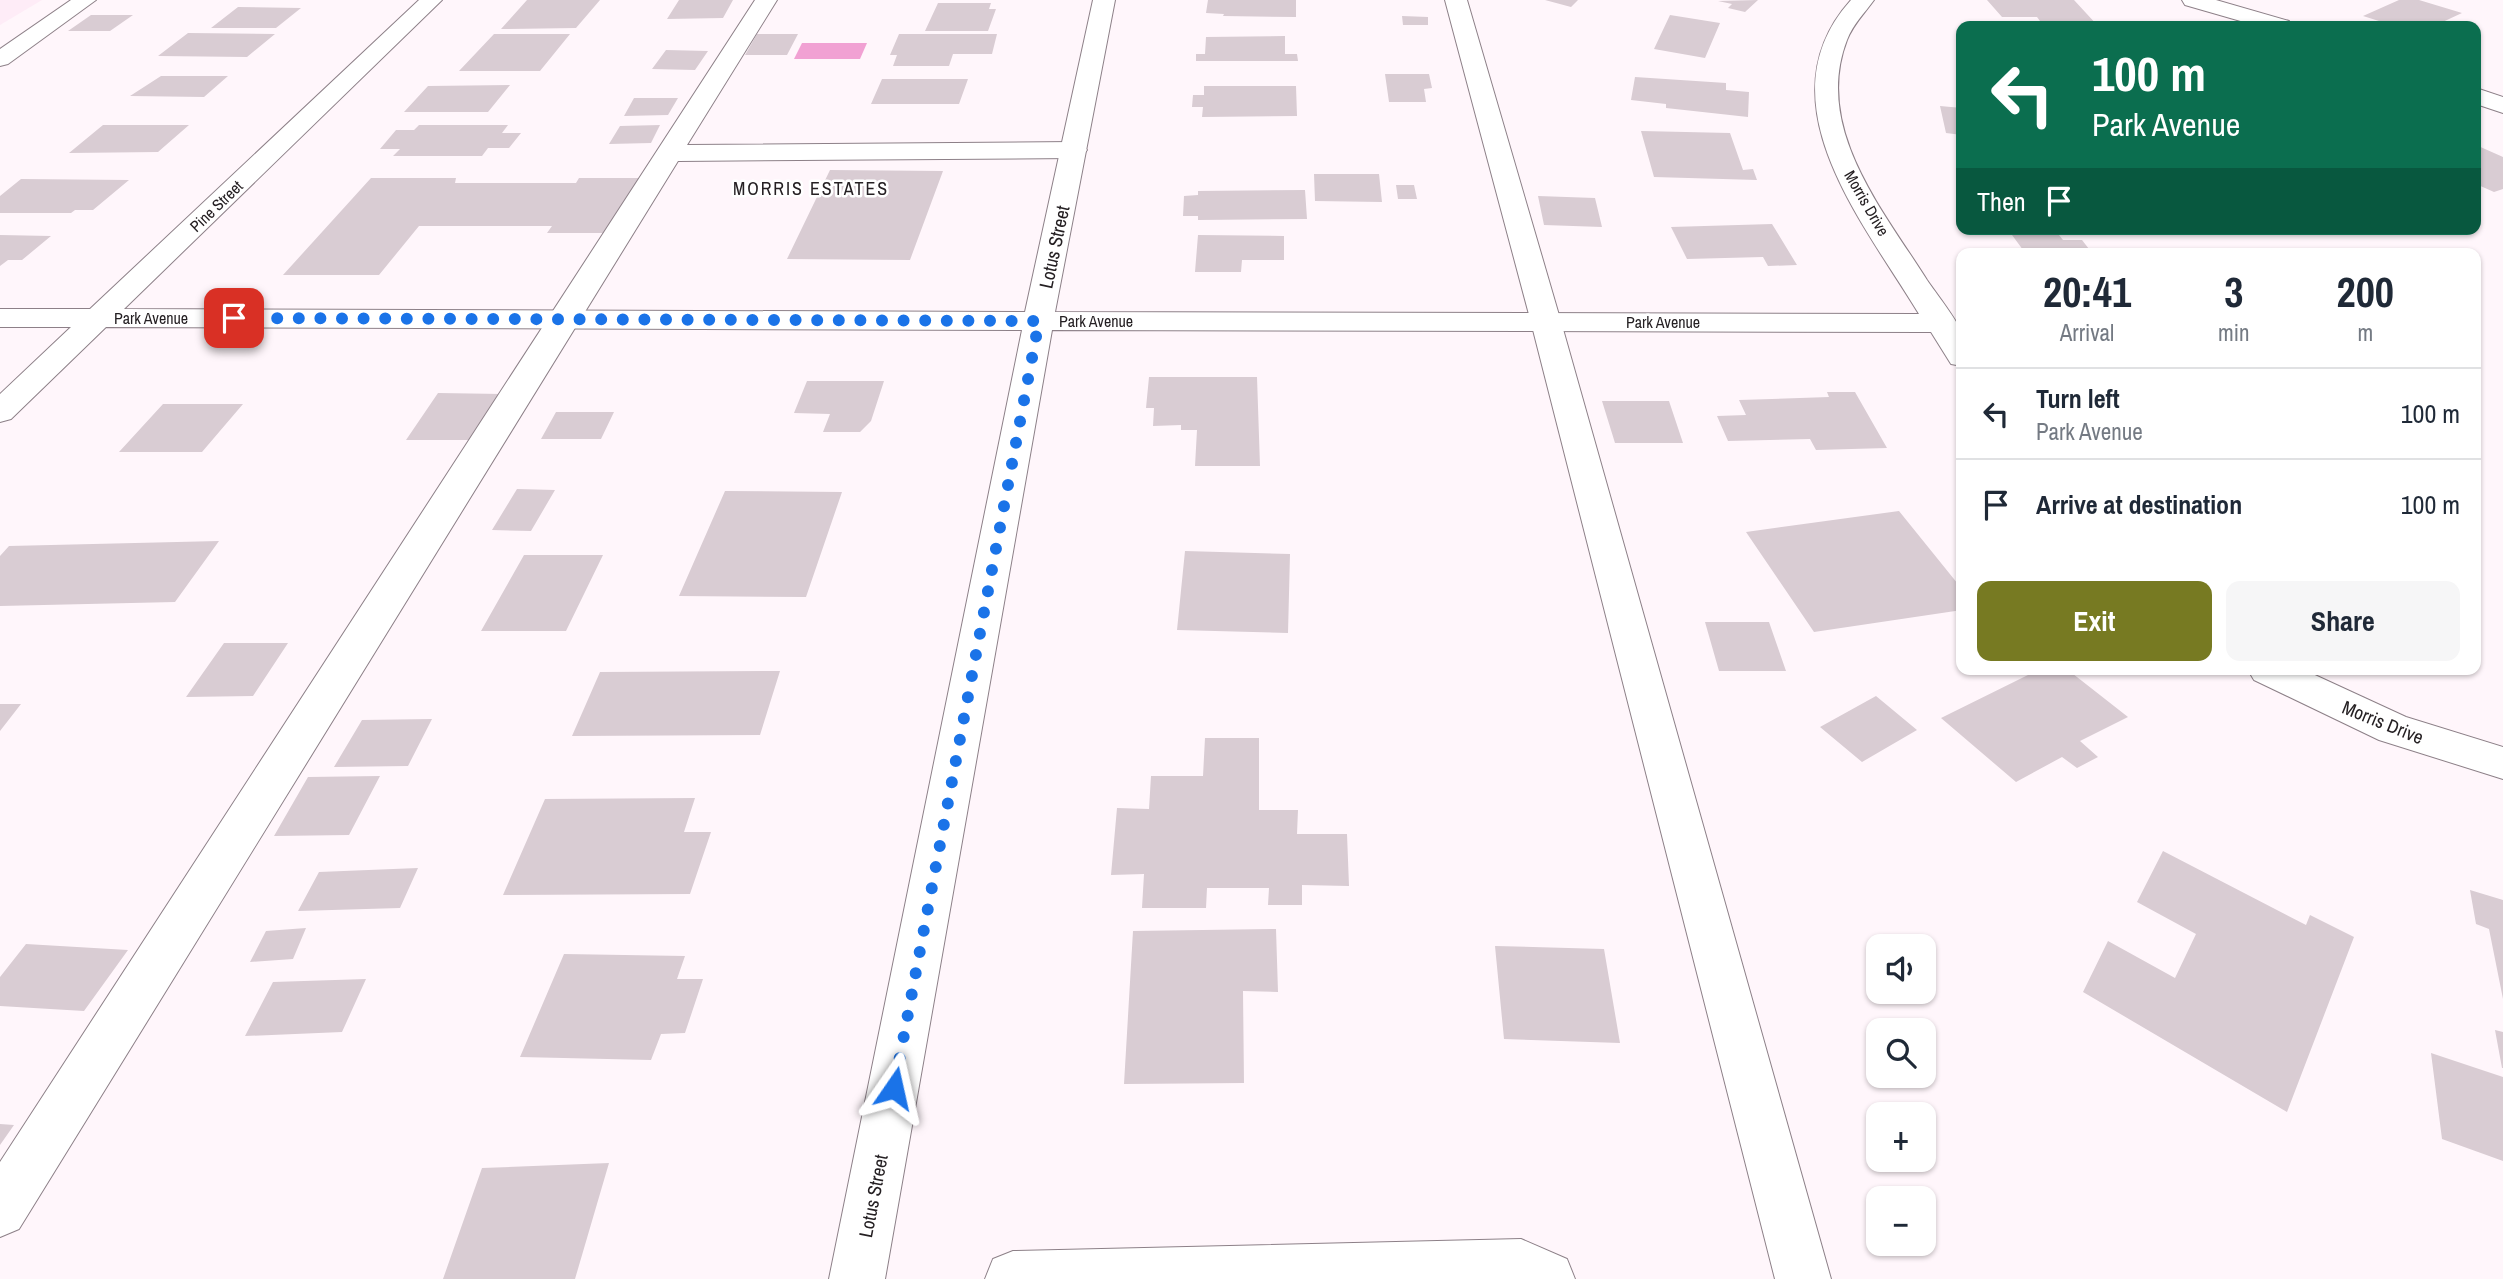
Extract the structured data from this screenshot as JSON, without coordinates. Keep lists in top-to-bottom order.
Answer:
{
  "streets": {
    "street": [
      "Morris Drive",
      "Pine Street",
      "Lotus Street",
      "Park Avenue"
    ]
  },
  "crossings": [
    ["Morris Drive", "Park Avenue"],
    ["Pine Street", "Park Avenue"],
    ["Lotus Street", "Park Avenue"]
  ],
  "districts": ["MORRIS ESTATES"],
  "page": {
    "turn": ["100 m", "Park Avenue"],
    "then": "Then",
    "eta": [
      "20:41",
      "Arrival",
      "3",
      "min",
      "200",
      "m"
    ],
    "list": [
      {
        "name": "Turn left",
        "note": "Park Avenue",
        "value": "100 m"
      },
      {
        "name": "Arrive at destination",
        "value": "100 m"
      }
    ],
    "buttons": ["Exit", "Share"],
    "map_buttons": ["+", "−"]
  }
}
